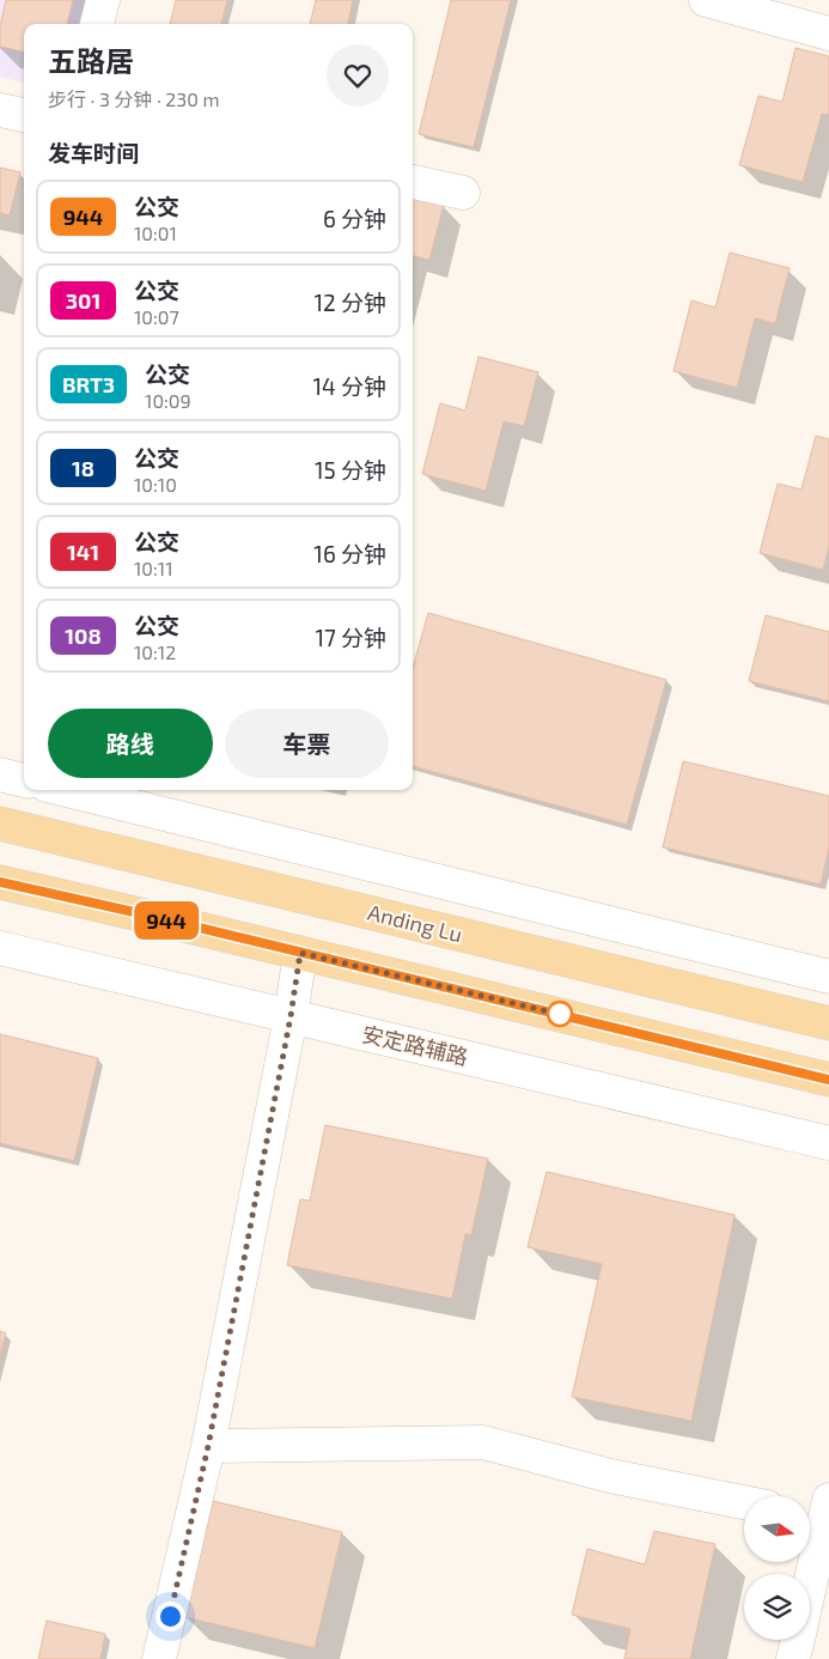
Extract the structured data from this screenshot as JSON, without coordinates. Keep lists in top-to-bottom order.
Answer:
{
  "streets": {
    "main road": ["Anding Lu"],
    "street": ["安定路辅路"]
  },
  "lines": ["bus line 944"],
  "north": "right",
  "page": {
    "on_map": "944",
    "heading": [
      ["五路居", "步行 · 3 分钟 · 230 m"],
      "发车时间"
    ],
    "list": [
      {
        "mark": "944",
        "name": "公交",
        "note": "10:01",
        "value": "6 分钟"
      },
      {
        "mark": "301",
        "name": "公交",
        "note": "10:07",
        "value": "12 分钟"
      },
      {
        "mark": "BRT3",
        "name": "公交",
        "note": "10:09",
        "value": "14 分钟"
      },
      {
        "mark": "18",
        "name": "公交",
        "note": "10:10",
        "value": "15 分钟"
      },
      {
        "mark": "141",
        "name": "公交",
        "note": "10:11",
        "value": "16 分钟"
      },
      {
        "mark": "108",
        "name": "公交",
        "note": "10:12",
        "value": "17 分钟"
      }
    ],
    "buttons": ["路线", "车票"]
  }
}
